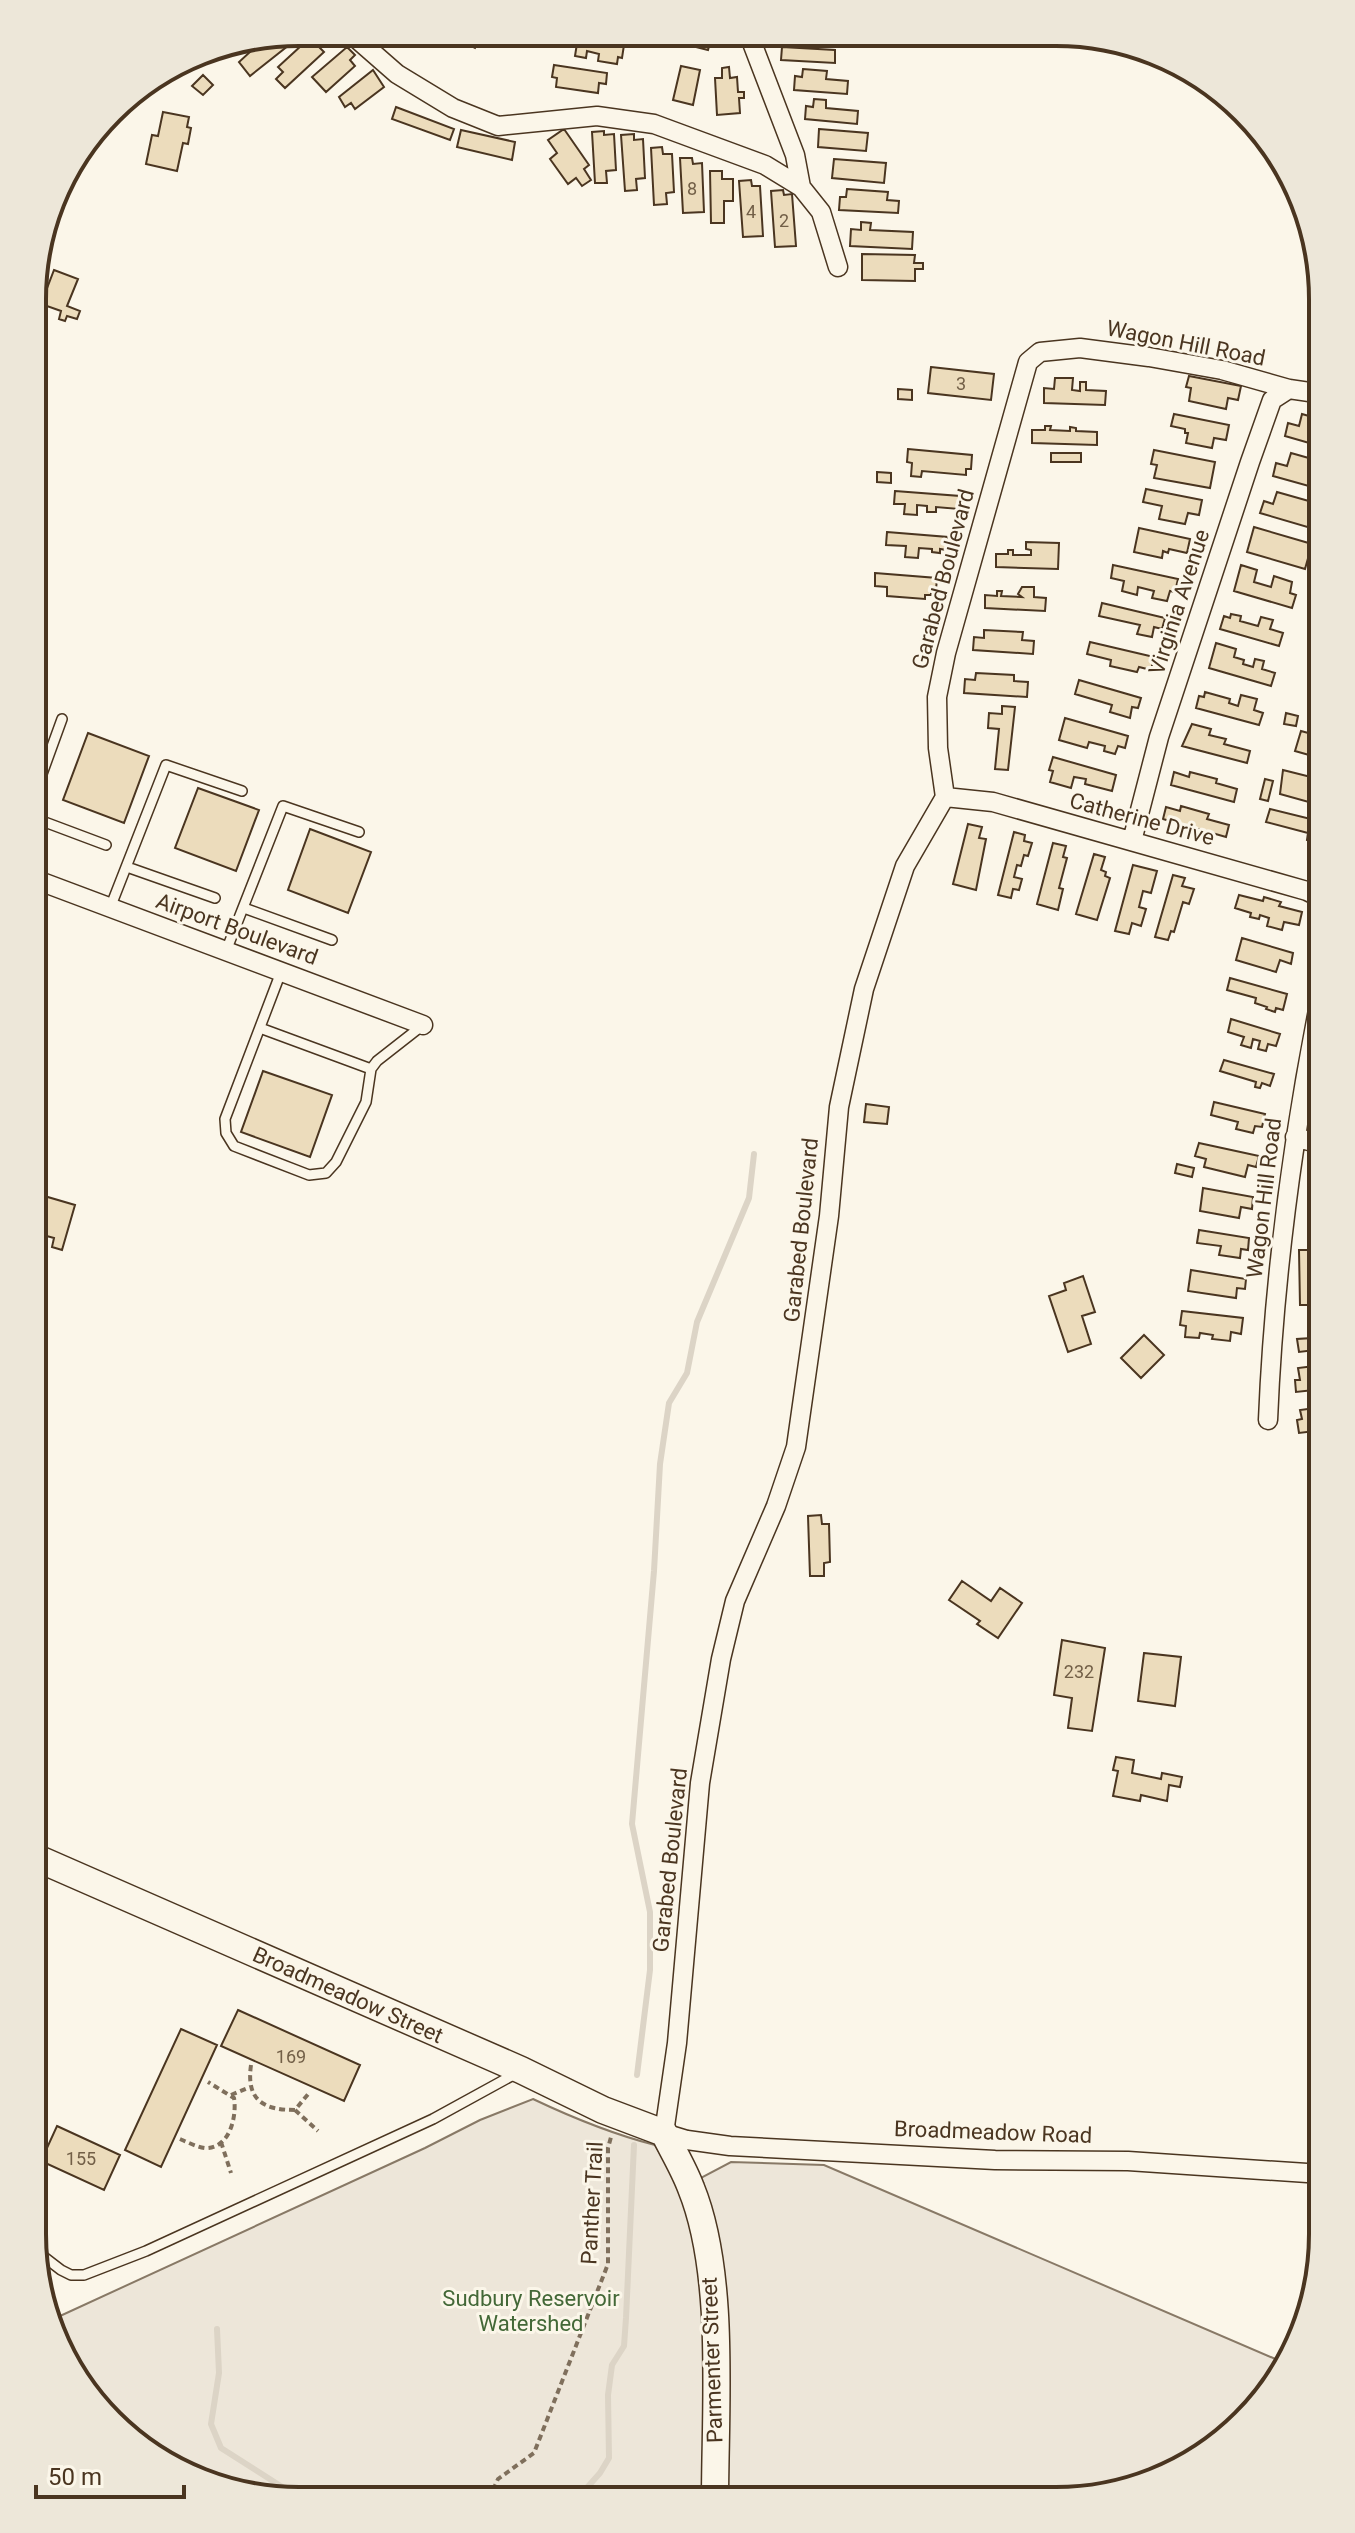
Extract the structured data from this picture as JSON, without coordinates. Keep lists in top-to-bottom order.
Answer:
{
  "streets": {
    "street": [
      "Wagon Hill Road",
      "Garabed Boulevard",
      "Virginia Avenue",
      "Catherine Drive",
      "Airport Boulevard",
      "Broadmeadow Street",
      "Broadmeadow Road",
      "Parmenter Street"
    ],
    "path": ["Panther Trail"]
  },
  "crossings": [
    ["Wagon Hill Road", "Garabed Boulevard"],
    ["Wagon Hill Road", "Virginia Avenue"],
    ["Garabed Boulevard", "Catherine Drive"],
    ["Garabed Boulevard", "Broadmeadow Street"],
    ["Garabed Boulevard", "Broadmeadow Road"],
    ["Garabed Boulevard", "Parmenter Street"],
    ["Virginia Avenue", "Catherine Drive"],
    ["Broadmeadow Street", "Broadmeadow Road"],
    ["Broadmeadow Street", "Panther Trail"],
    ["Broadmeadow Street", "Parmenter Street"],
    ["Broadmeadow Road", "Parmenter Street"]
  ],
  "parks": ["Sudbury Reservoir Watershed"],
  "house_numbers": [
    "8",
    "4",
    "2",
    "3",
    "232",
    "169",
    "155"
  ],
  "scale_bar": "50 m"
}
